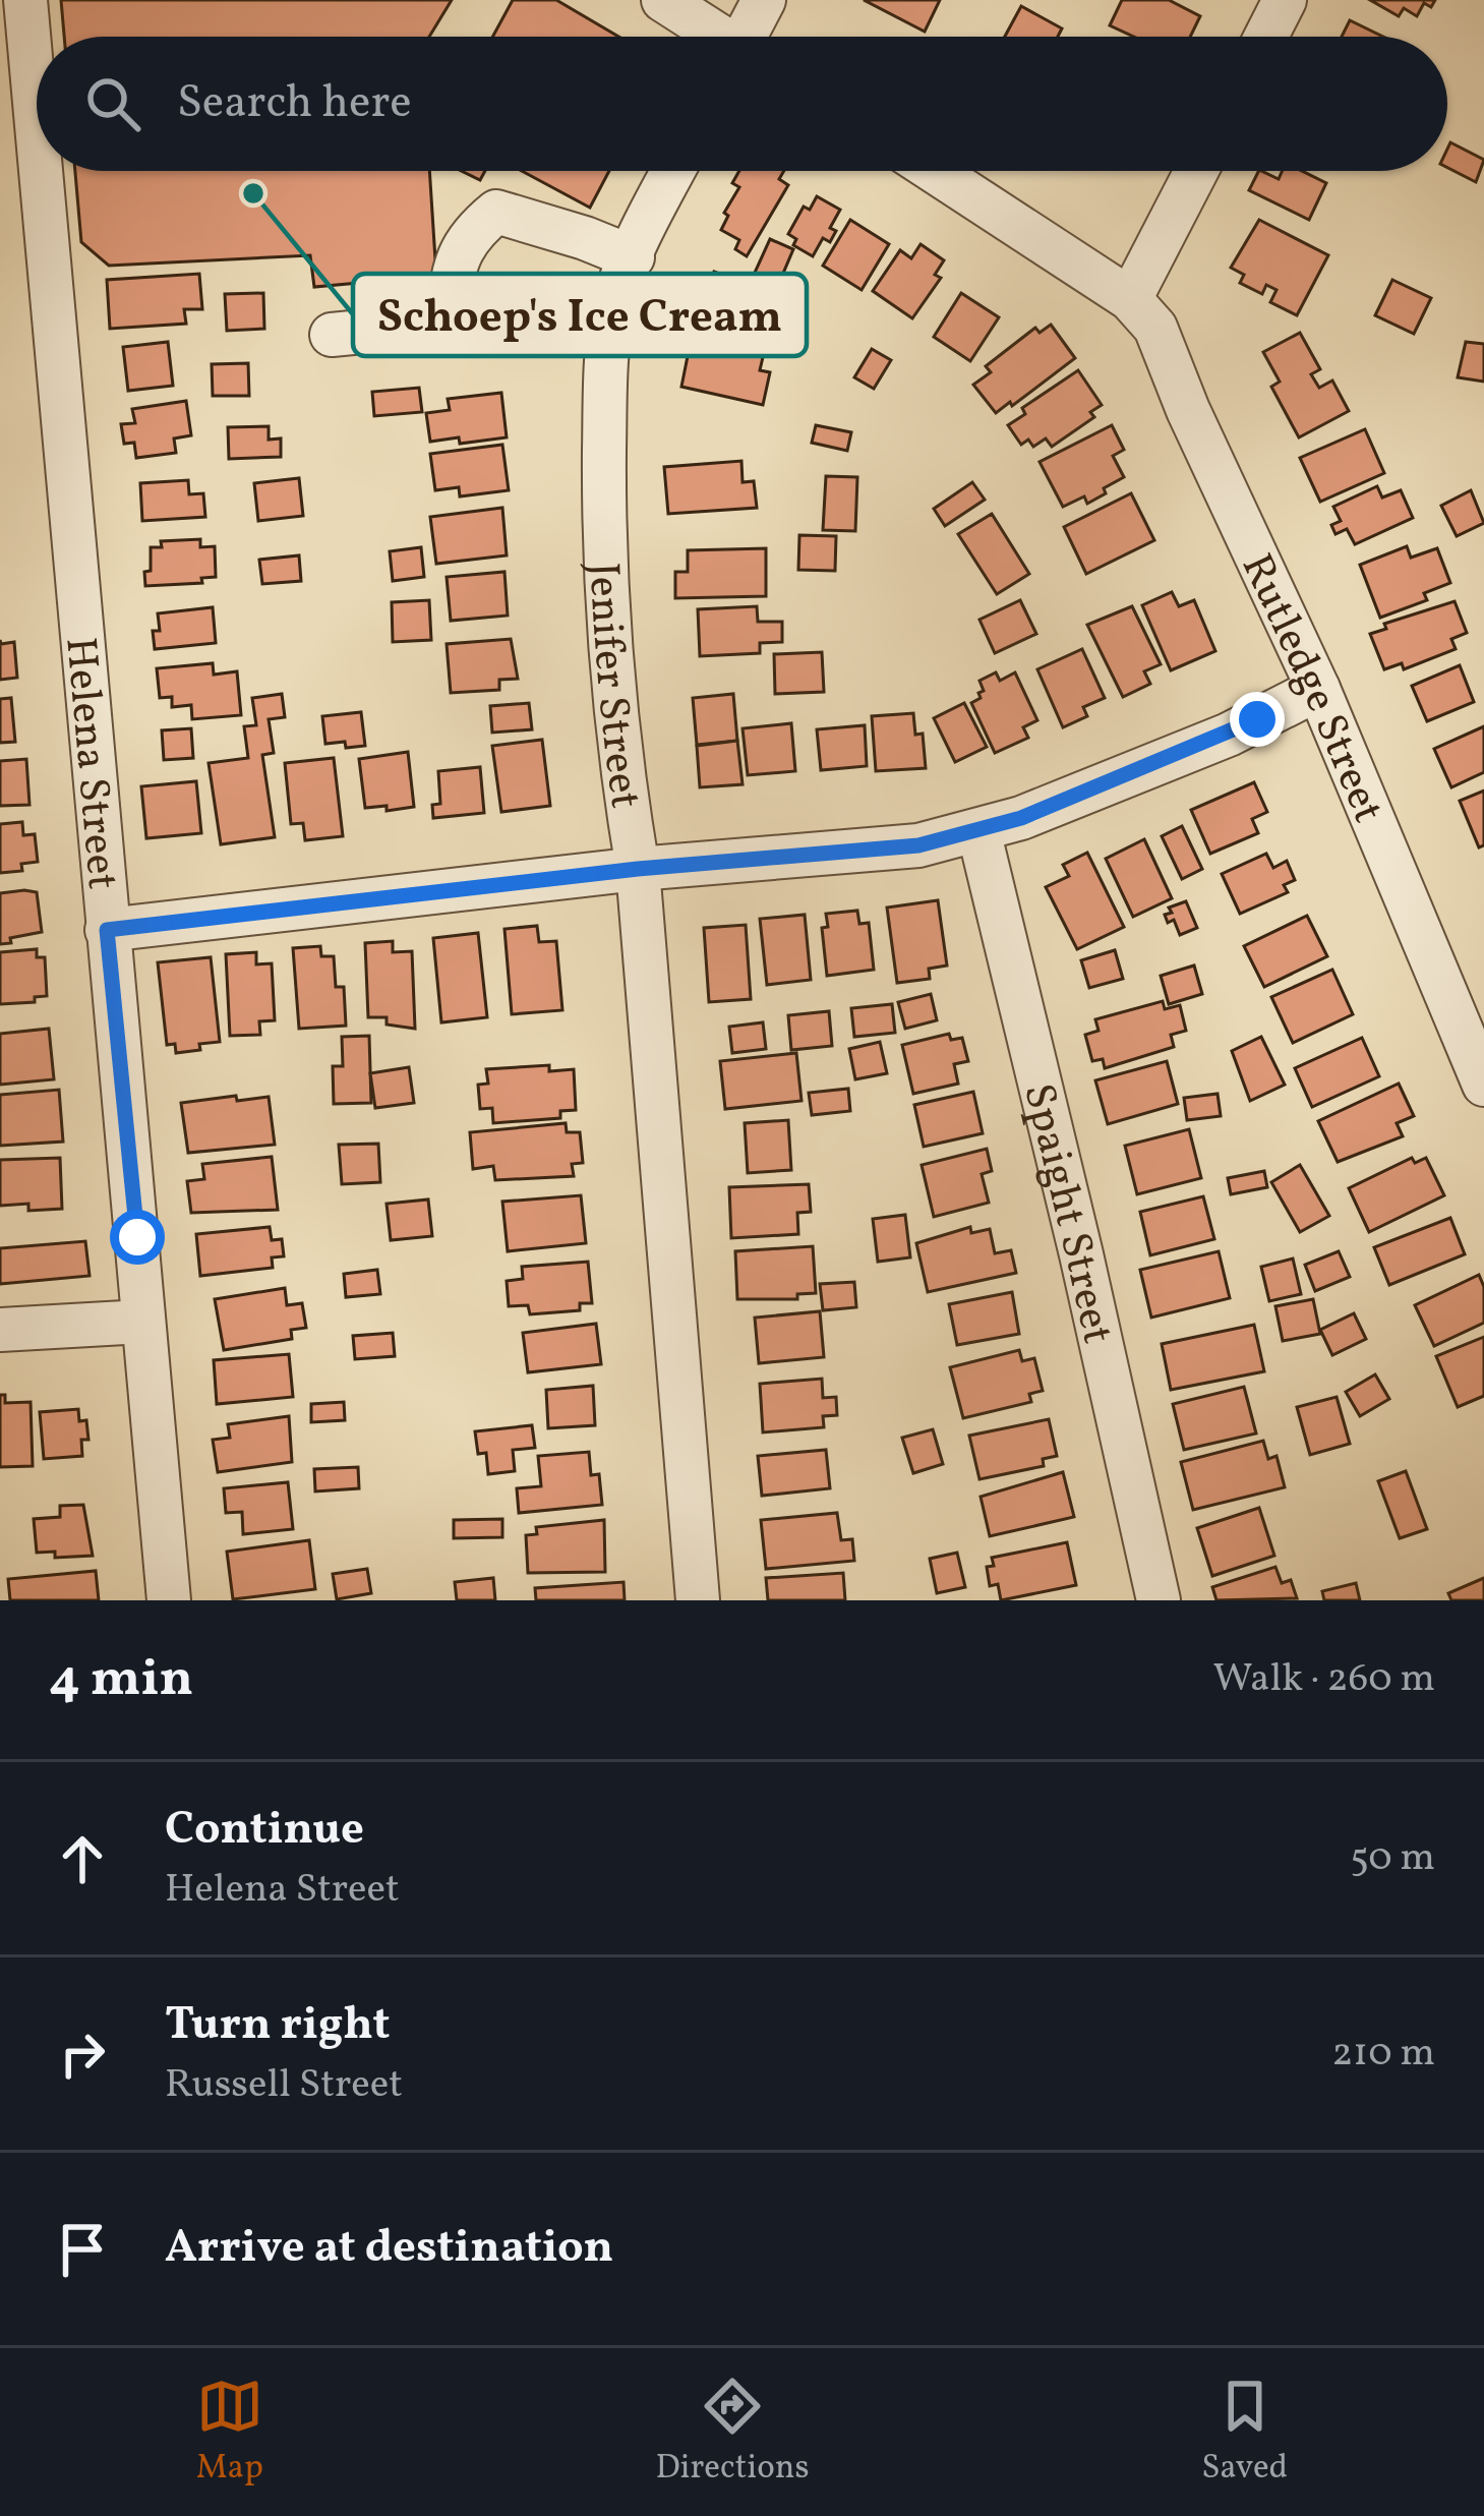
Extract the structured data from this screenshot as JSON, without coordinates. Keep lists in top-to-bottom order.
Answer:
{
  "streets": {
    "street": [
      "Jenifer Street",
      "Rutledge Street",
      "Helena Street",
      "Spaight Street"
    ]
  },
  "places": ["Schoep's Ice Cream"],
  "page": {
    "search": "Search here",
    "heading": ["4 min", "Walk · 260 m"],
    "list": [
      ["Continue", "Helena Street", "50 m"],
      ["Turn right", "Russell Street", "210 m"],
      "Arrive at destination"
    ],
    "nav": ["Map", "Directions", "Saved"]
  }
}
